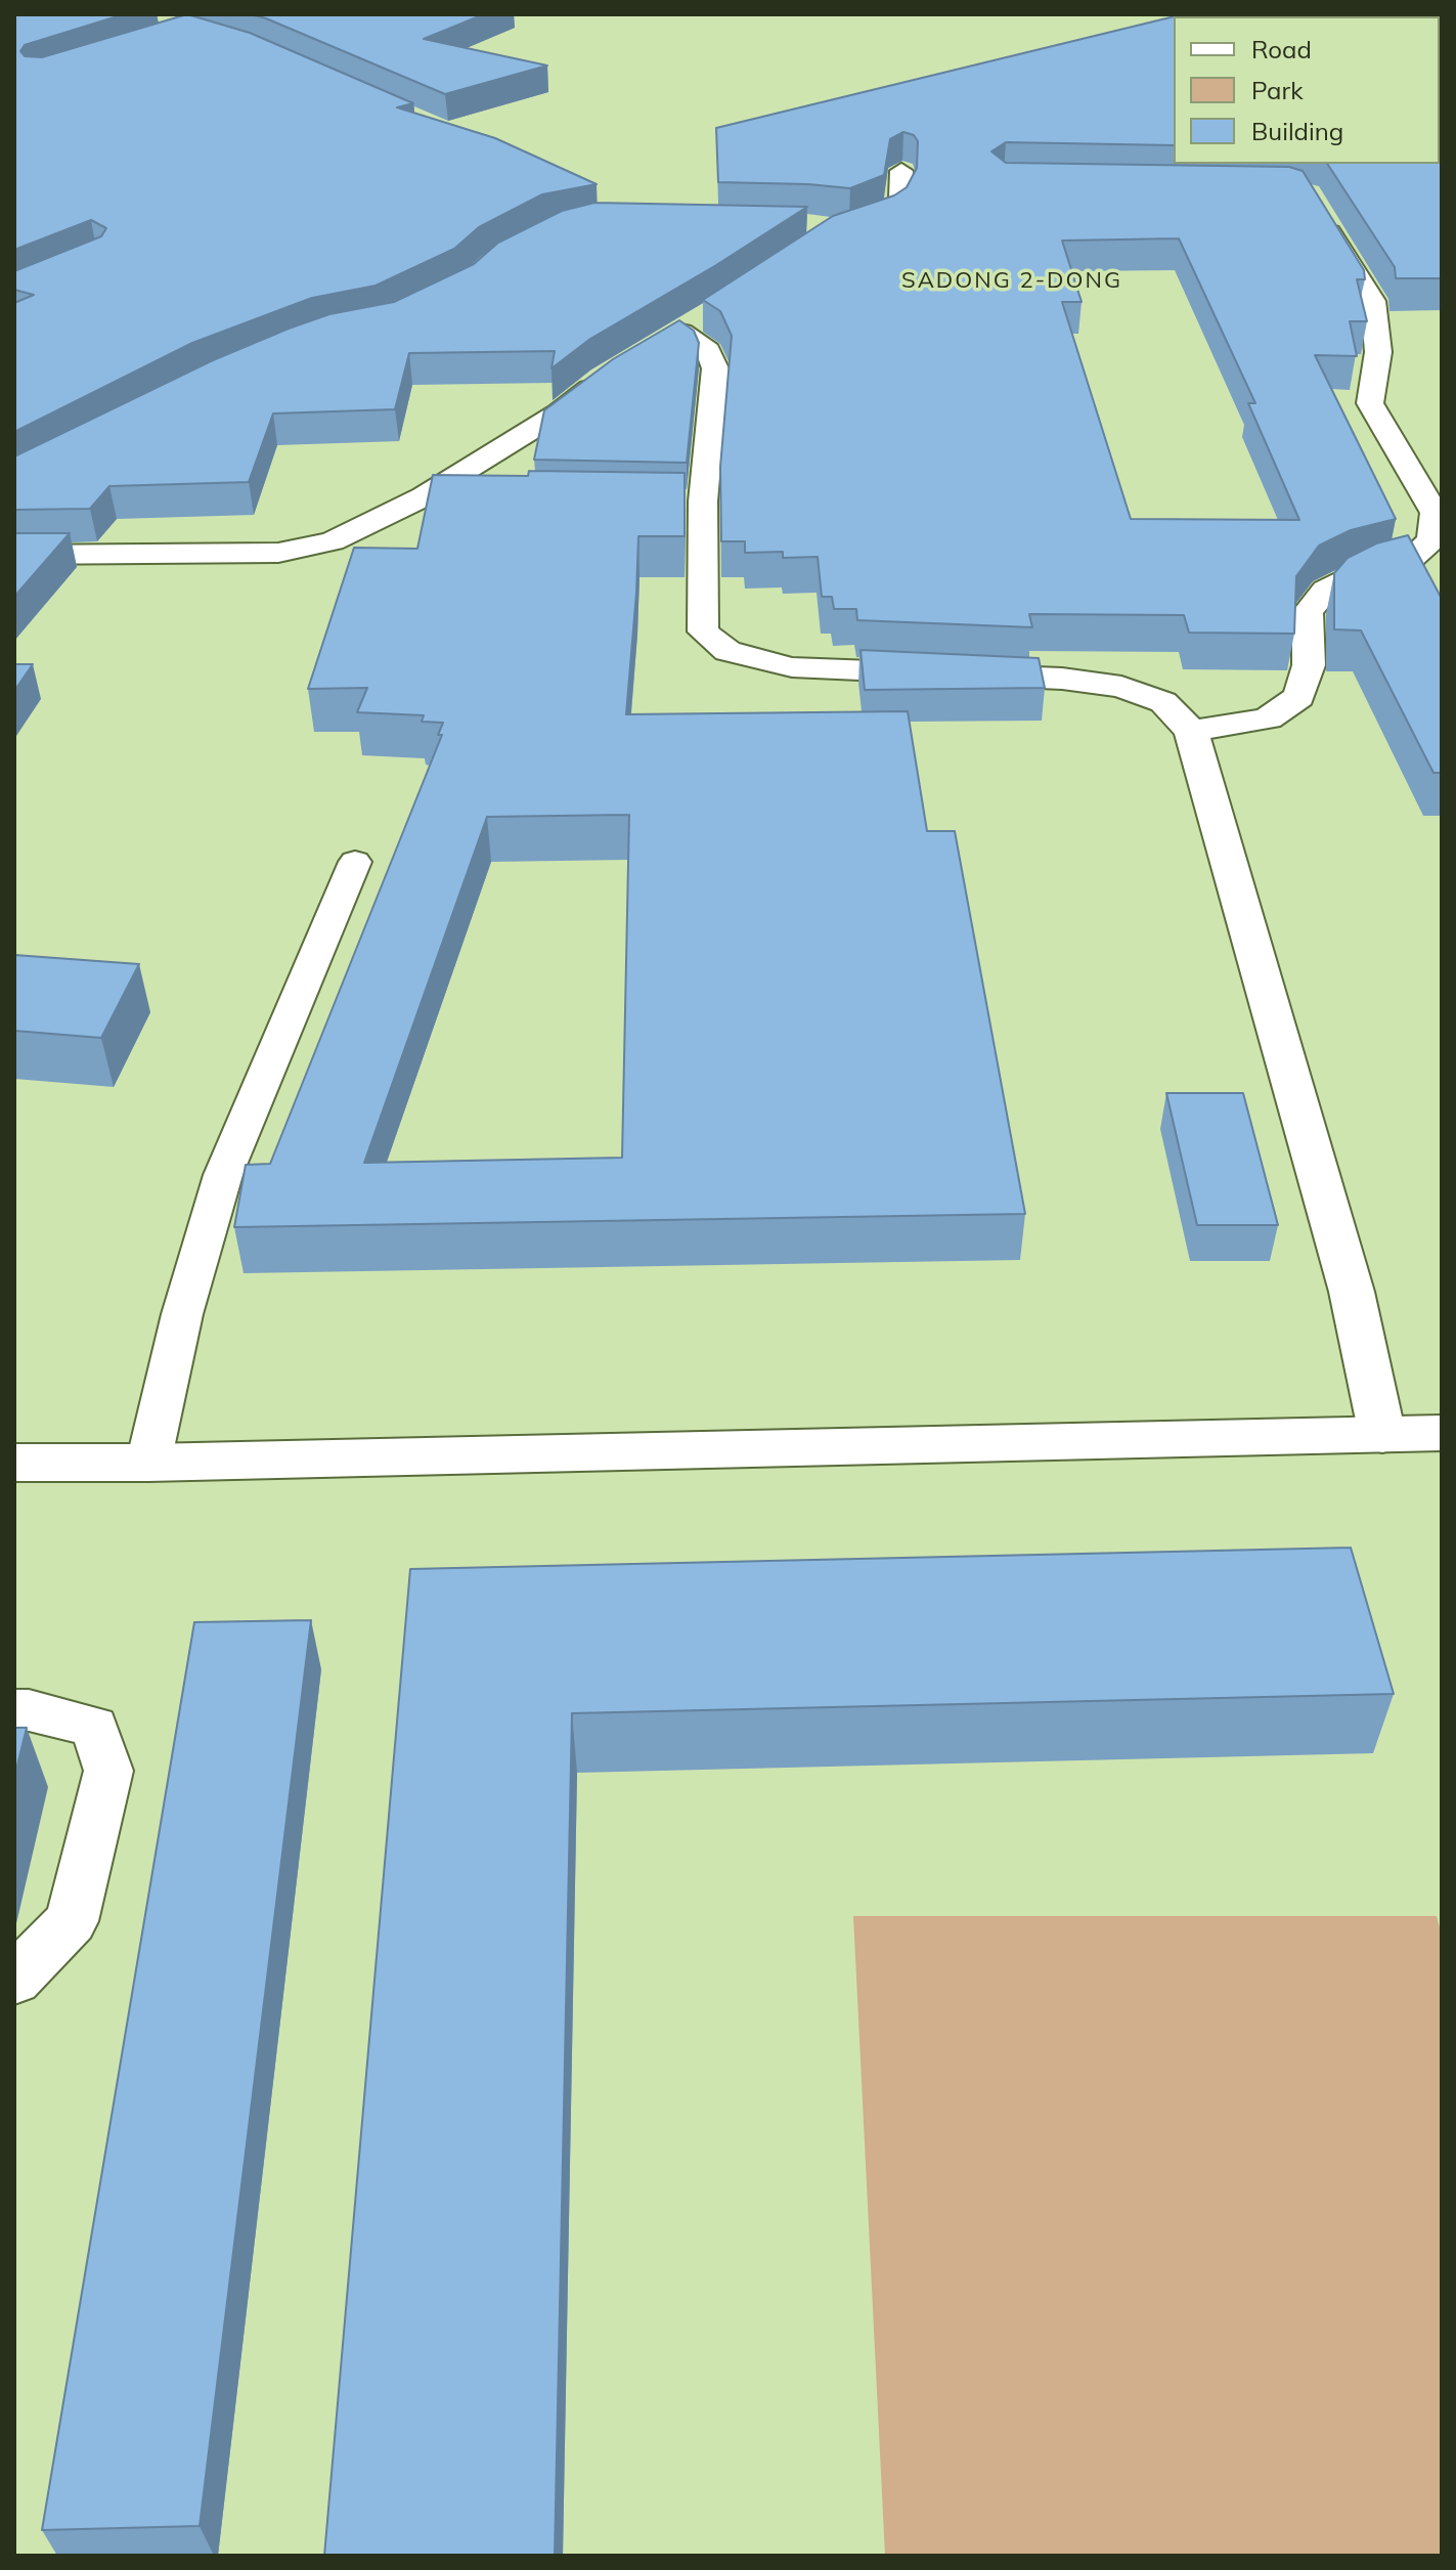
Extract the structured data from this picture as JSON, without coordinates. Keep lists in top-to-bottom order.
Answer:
{
  "districts": ["SADONG 2-DONG"],
  "legend": ["Road", "Park", "Building"]
}
